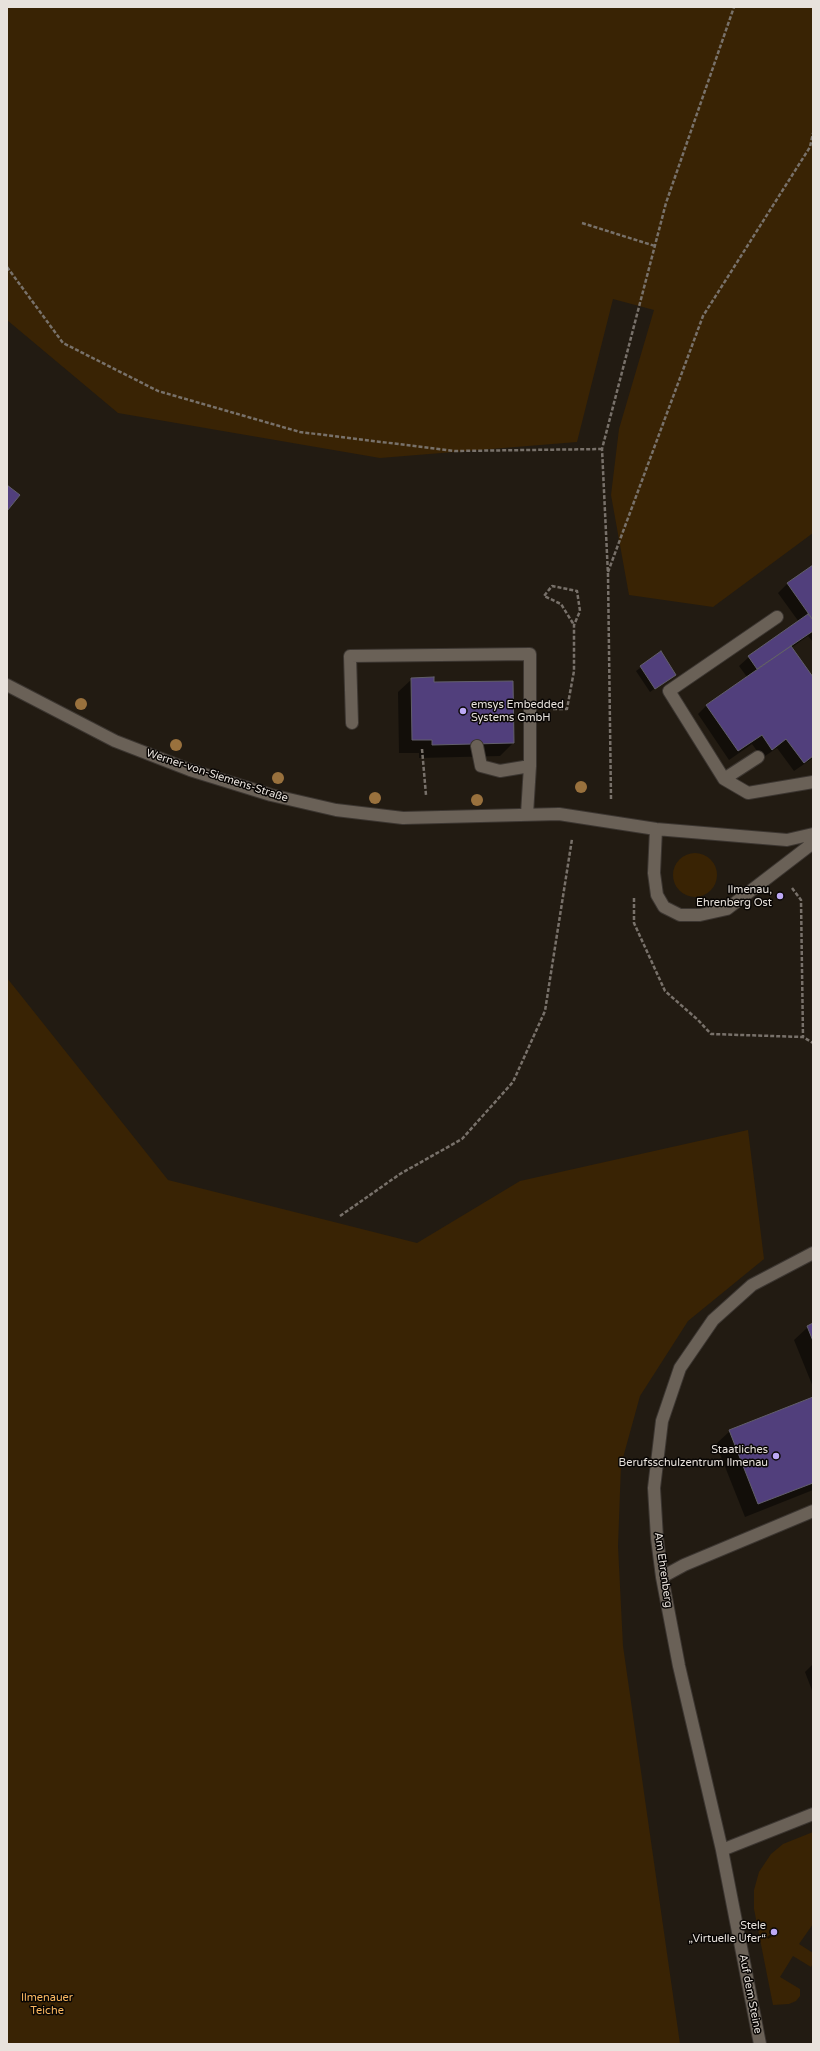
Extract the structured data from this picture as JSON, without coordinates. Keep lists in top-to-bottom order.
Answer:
{
  "streets": {
    "street": ["Werner-von-Siemens-Straße", "Am Ehrenberg", "Auf dem Steine"]
  },
  "crossings": [
    ["Am Ehrenberg", "Auf dem Steine"]
  ],
  "parks": ["Ilmenauer Teiche"],
  "places": [
    "emsys Embedded Systems GmbH",
    "Ilmenau, Ehrenberg Ost",
    "Staatliches Berufsschulzentrum Ilmenau",
    "Stele „Virtuelle Ufer“"
  ]
}
